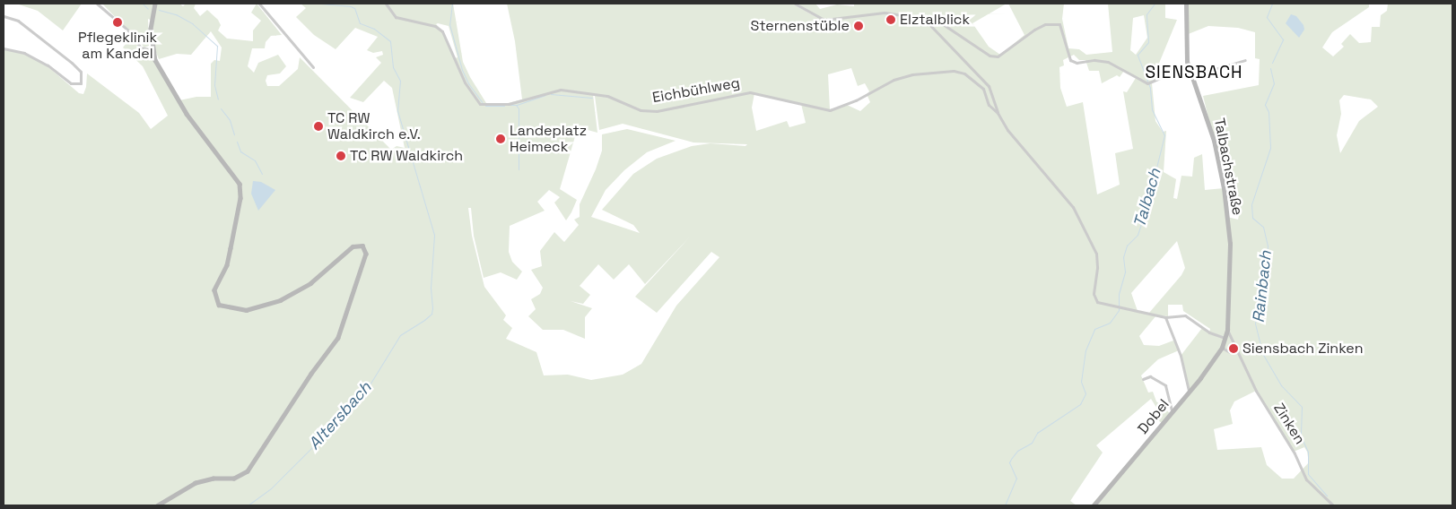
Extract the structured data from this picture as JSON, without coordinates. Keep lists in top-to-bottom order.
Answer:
{
  "streets": {
    "street": [
      "Eichbühlweg",
      "Talbachstraße",
      "Dobel",
      "Zinken"
    ]
  },
  "crossings": [
    ["Eichbühlweg", "Talbachstraße"],
    ["Eichbühlweg", "Dobel"],
    ["Talbachstraße", "Dobel"],
    ["Talbachstraße", "Zinken"]
  ],
  "districts": ["SIENSBACH"],
  "water": ["Talbach", "Rainbach", "Altersbach"],
  "places": [
    "Elztalblick",
    "Pflegeklinik am Kandel",
    "Sternenstüble",
    "TC RW Waldkirch e.V.",
    "Landeplatz Heimeck",
    "TC RW Waldkirch",
    "Siensbach Zinken"
  ]
}
